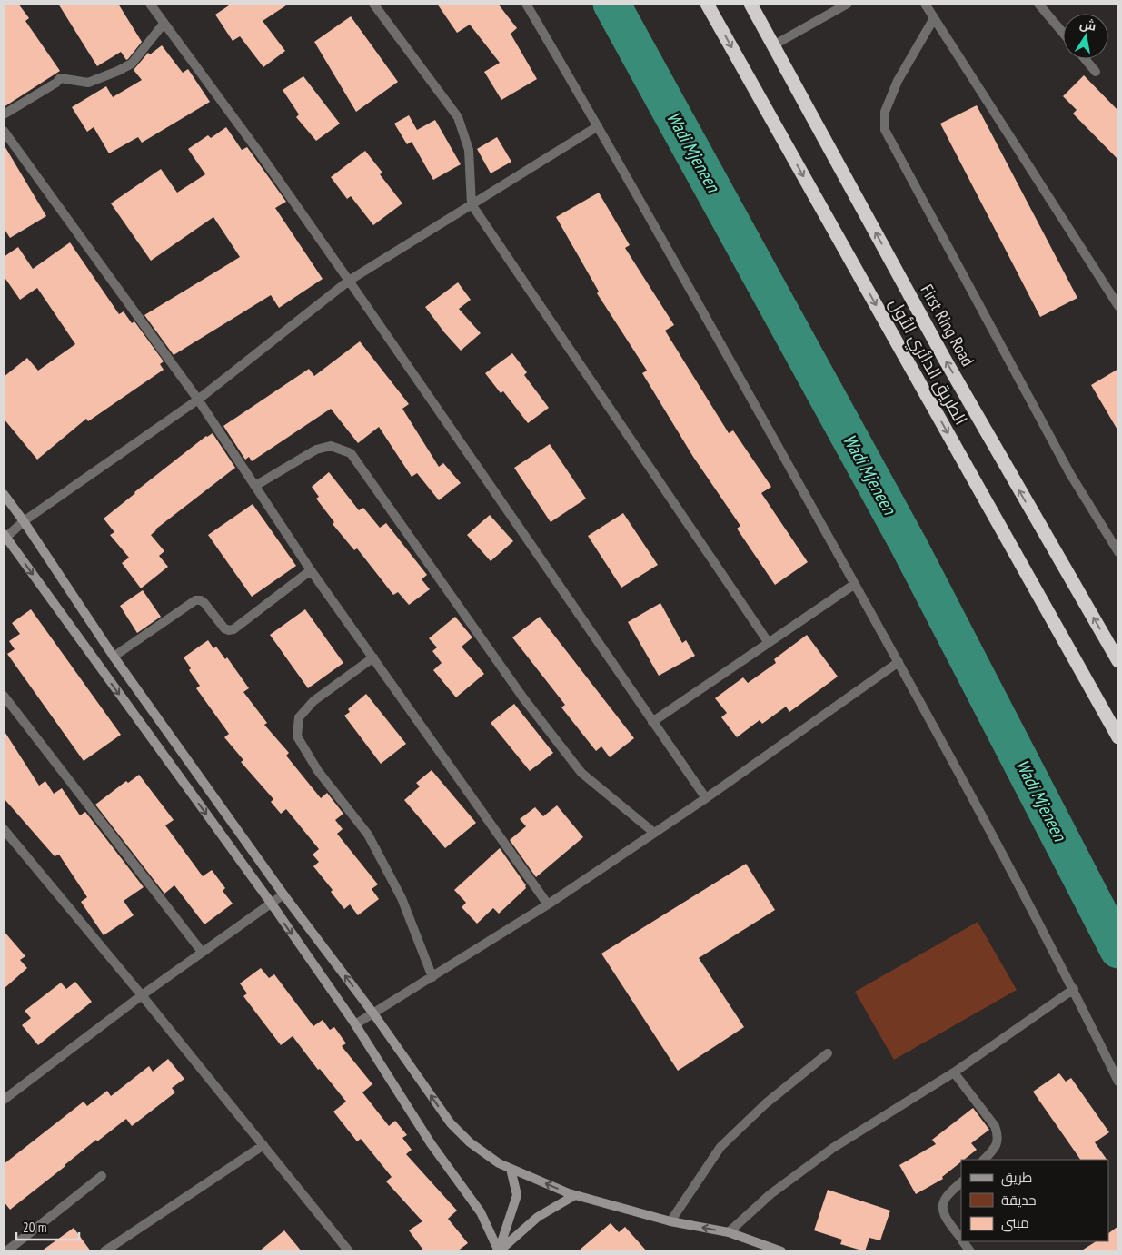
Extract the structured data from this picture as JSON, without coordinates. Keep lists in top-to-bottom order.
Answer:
{
  "streets": {
    "highway": ["First Ring Road", "الطريق الدائري الأول"]
  },
  "one_way": ["First Ring Road", "الطريق الدائري الأول"],
  "water": ["Wadi Mjeneen"],
  "legend": ["طريق", "حديقة", "مبنى"],
  "scale_bar": "20 m",
  "north": "top"
}
